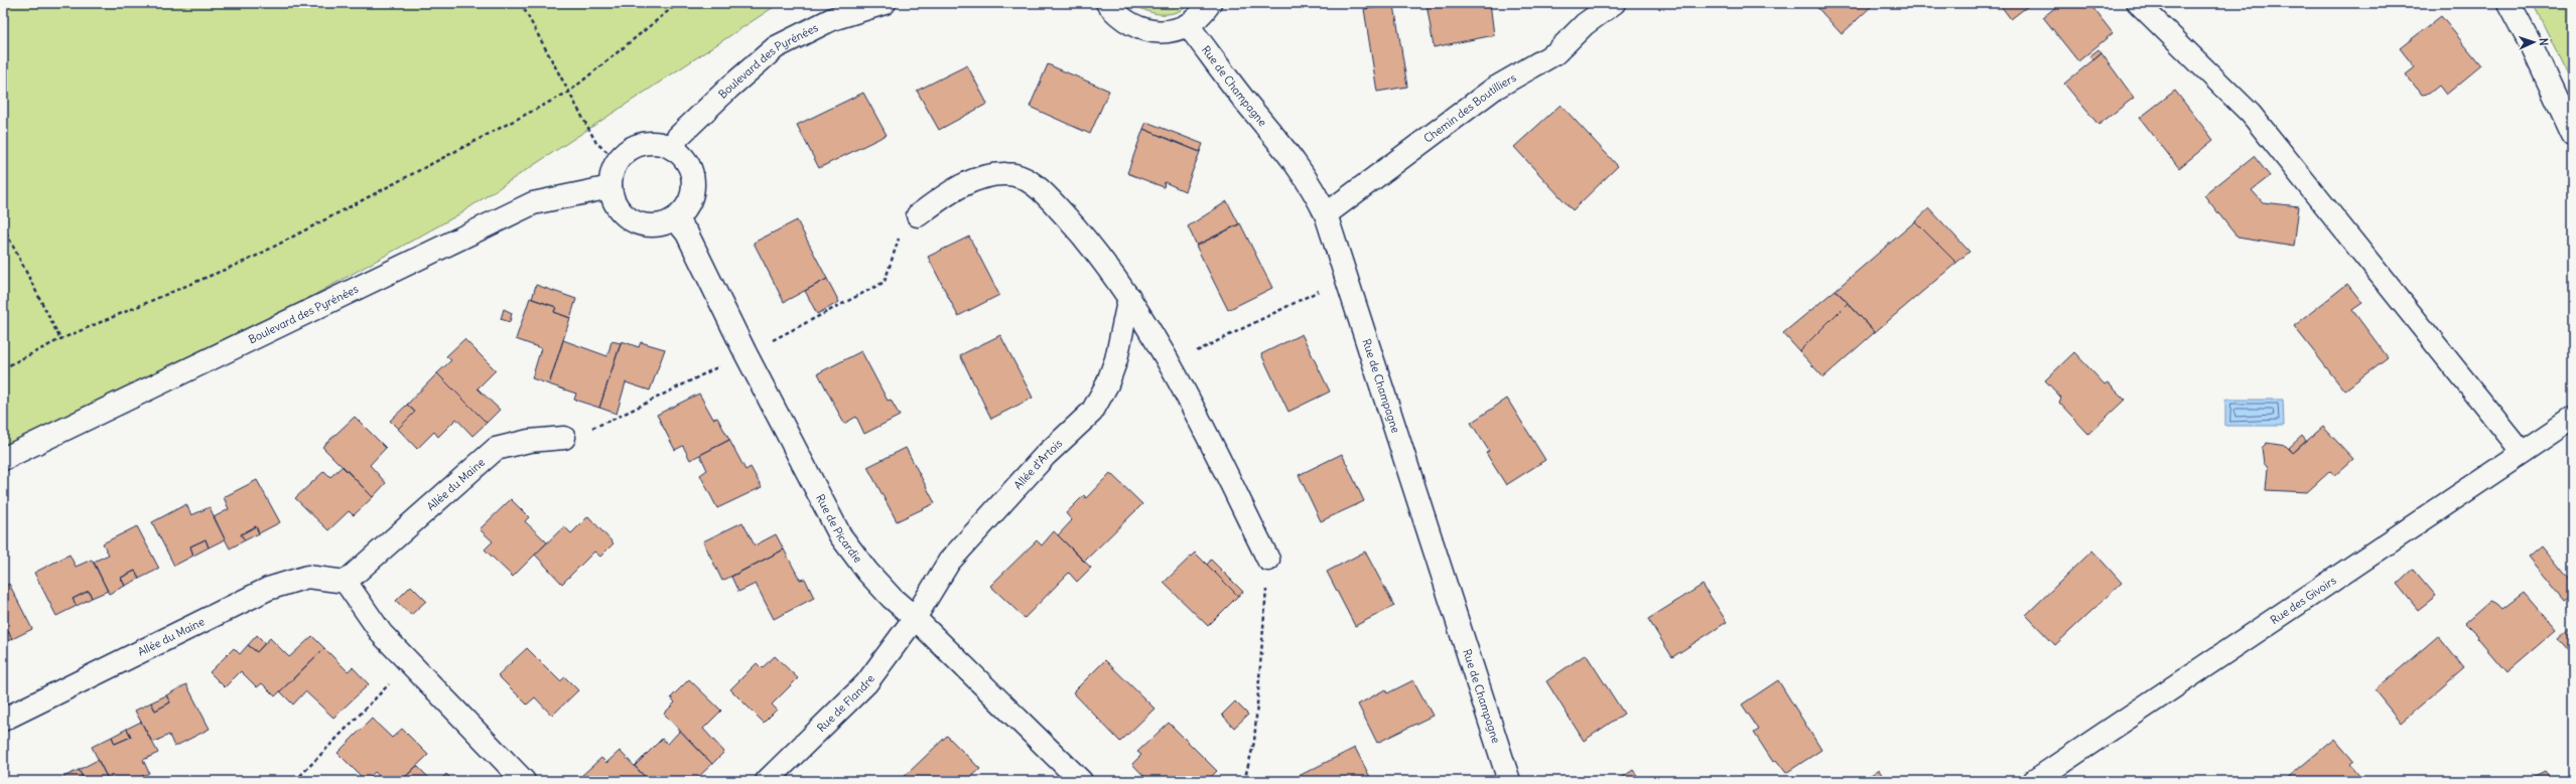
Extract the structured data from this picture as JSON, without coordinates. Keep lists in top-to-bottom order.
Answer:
{
  "streets": {
    "street": [
      "Boulevard des Pyrénées",
      "Rue de Champagne",
      "Chemin des Boutilliers",
      "Allée d'Artois",
      "Allée du Maine",
      "Rue de Picardie",
      "Rue des Givoirs",
      "Rue de Flandre"
    ]
  },
  "crossings": [
    ["Boulevard des Pyrénées", "Rue de Picardie"],
    ["Rue de Champagne", "Chemin des Boutilliers"],
    ["Allée d'Artois", "Rue de Picardie"],
    ["Allée d'Artois", "Rue de Flandre"],
    ["Rue de Picardie", "Rue de Flandre"]
  ],
  "north": "right"
}
